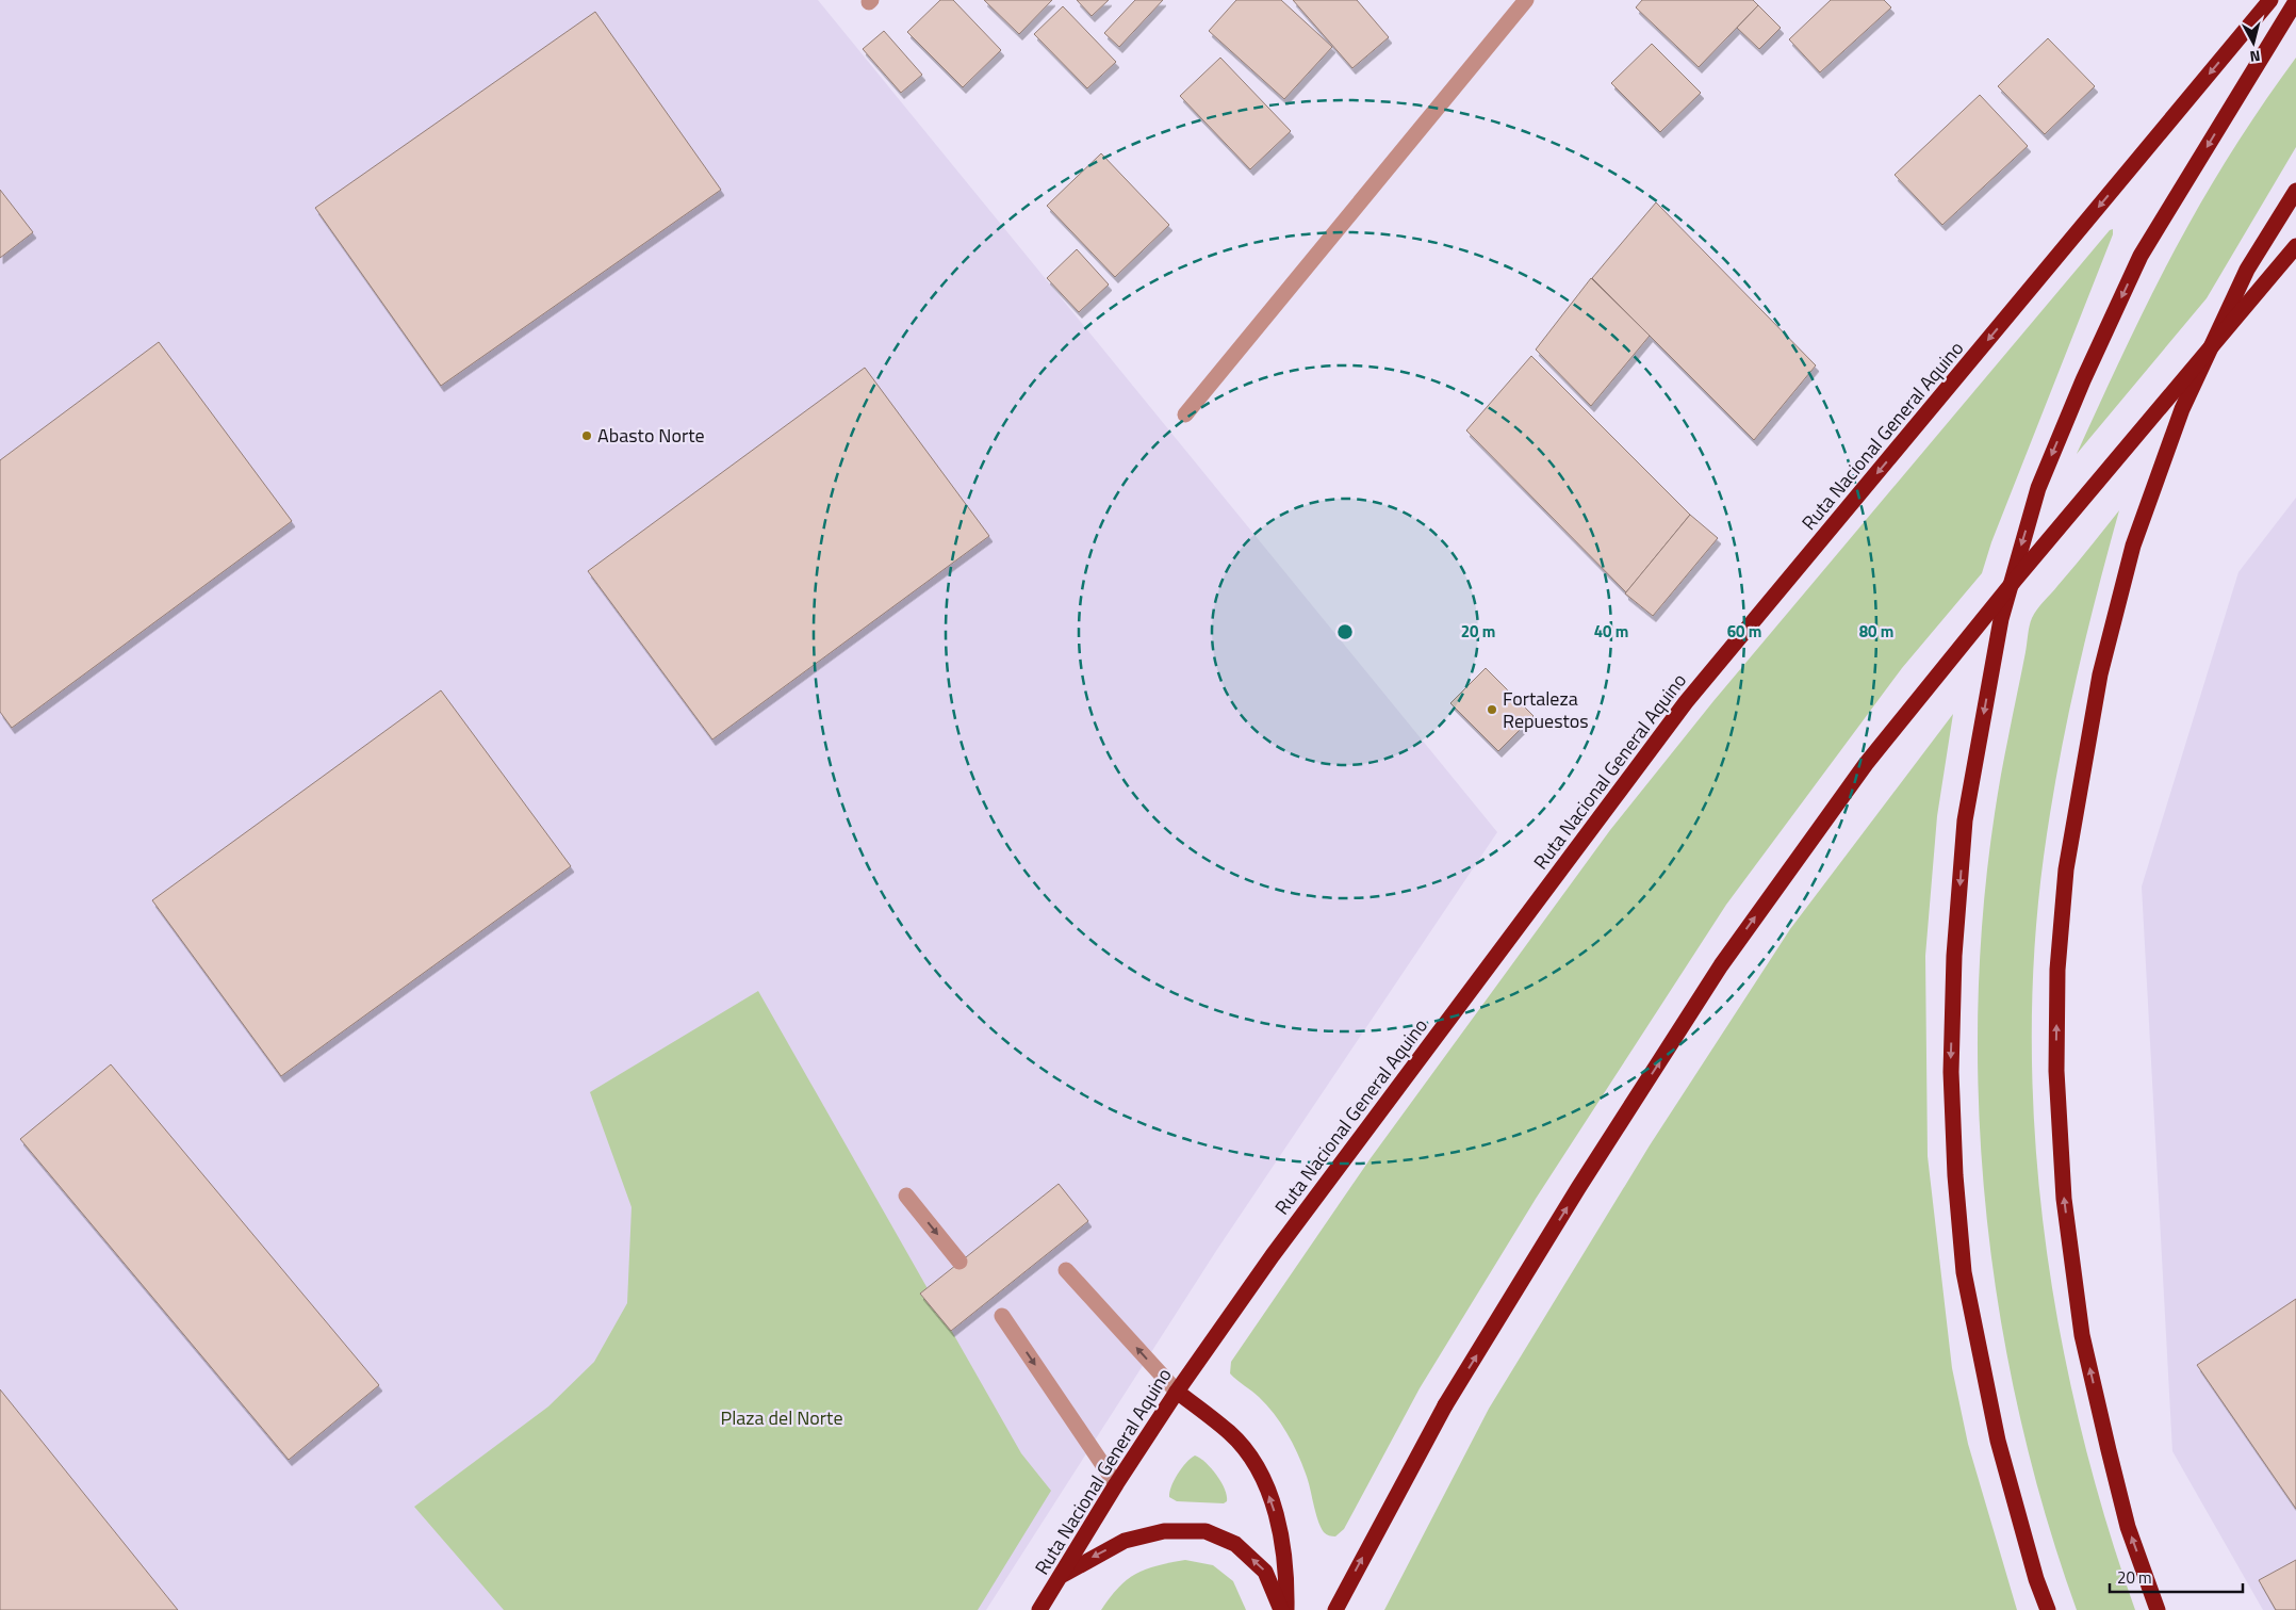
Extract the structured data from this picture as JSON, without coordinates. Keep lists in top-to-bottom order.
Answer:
{
  "streets": {
    "highway": ["Ruta Nacional General Aquino"]
  },
  "one_way": ["Ruta Nacional General Aquino"],
  "parks": ["Plaza del Norte"],
  "places": ["Abasto Norte", "Fortaleza Repuestos"],
  "scale_bar": "20 m",
  "north": "bottom",
  "rings": [
    "20 m",
    "40 m",
    "60 m",
    "80 m"
  ]
}
